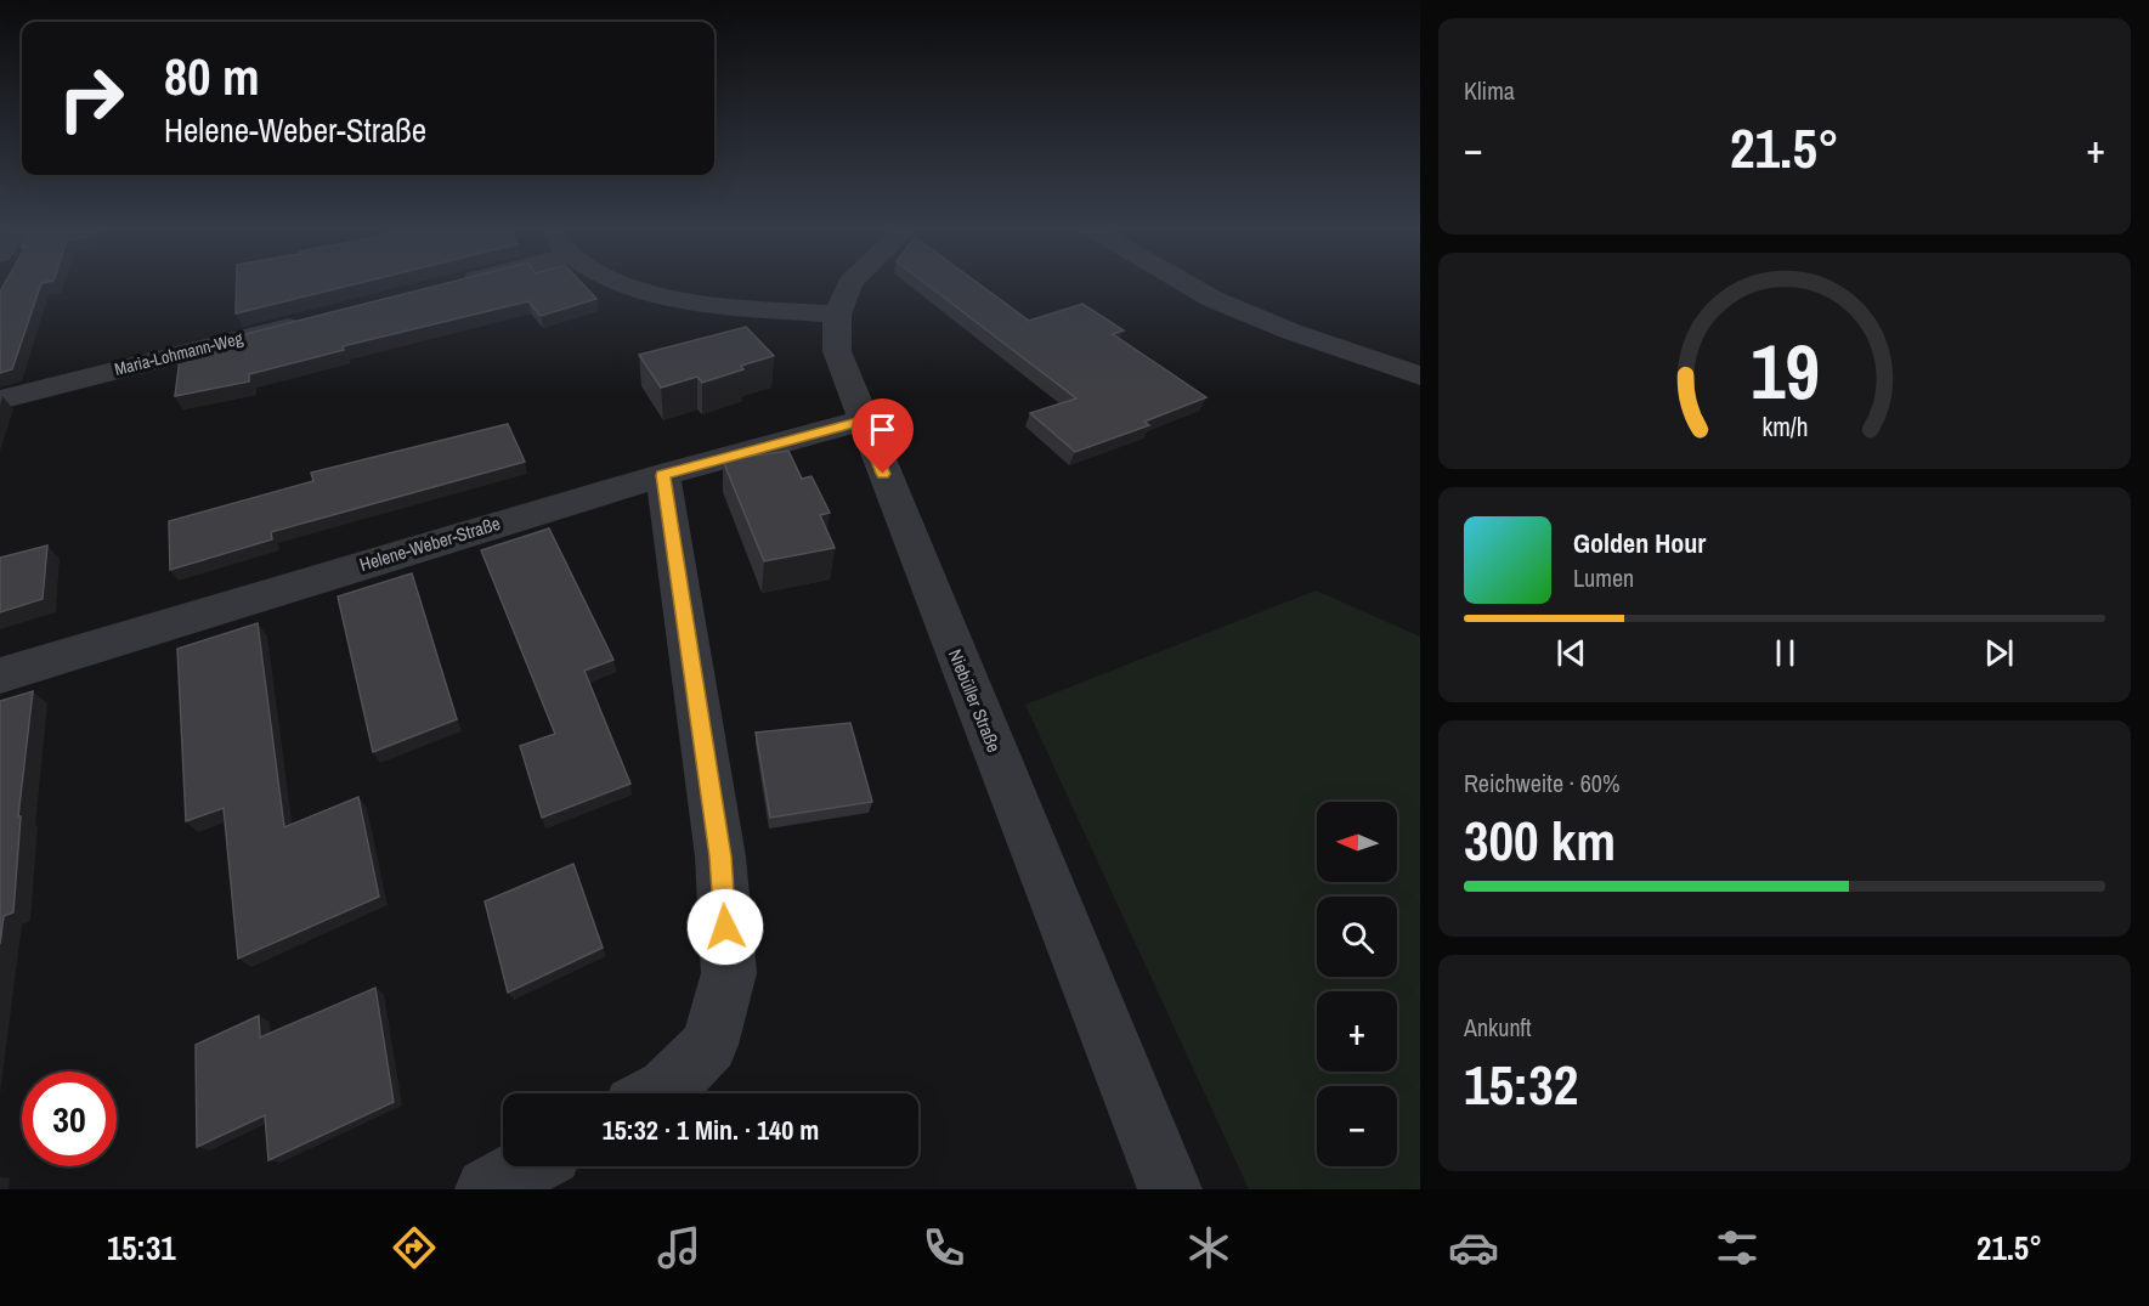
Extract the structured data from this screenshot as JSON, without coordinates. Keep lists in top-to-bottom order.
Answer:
{
  "streets": {
    "street": ["Maria-Lohmann-Weg", "Helene-Weber-Straße", "Niebüller Straße"]
  },
  "crossings": [
    ["Helene-Weber-Straße", "Niebüller Straße"]
  ],
  "north": "left",
  "page": {
    "tile": [
      "Klima",
      ["Reichweite · 60%", "300 km"],
      ["Ankunft", "15:32"]
    ],
    "turn": ["80 m", "Helene-Weber-Straße"],
    "heat": ["−", "21.5°", "+"],
    "song": ["Golden Hour", "Lumen"],
    "map_buttons": ["+", "−"],
    "limit": "30",
    "trip": "15:32 · 1 Min. · 140 m",
    "tabs": ["15:31", "21.5°"],
    "gauge": ["19", "km/h"]
  }
}
